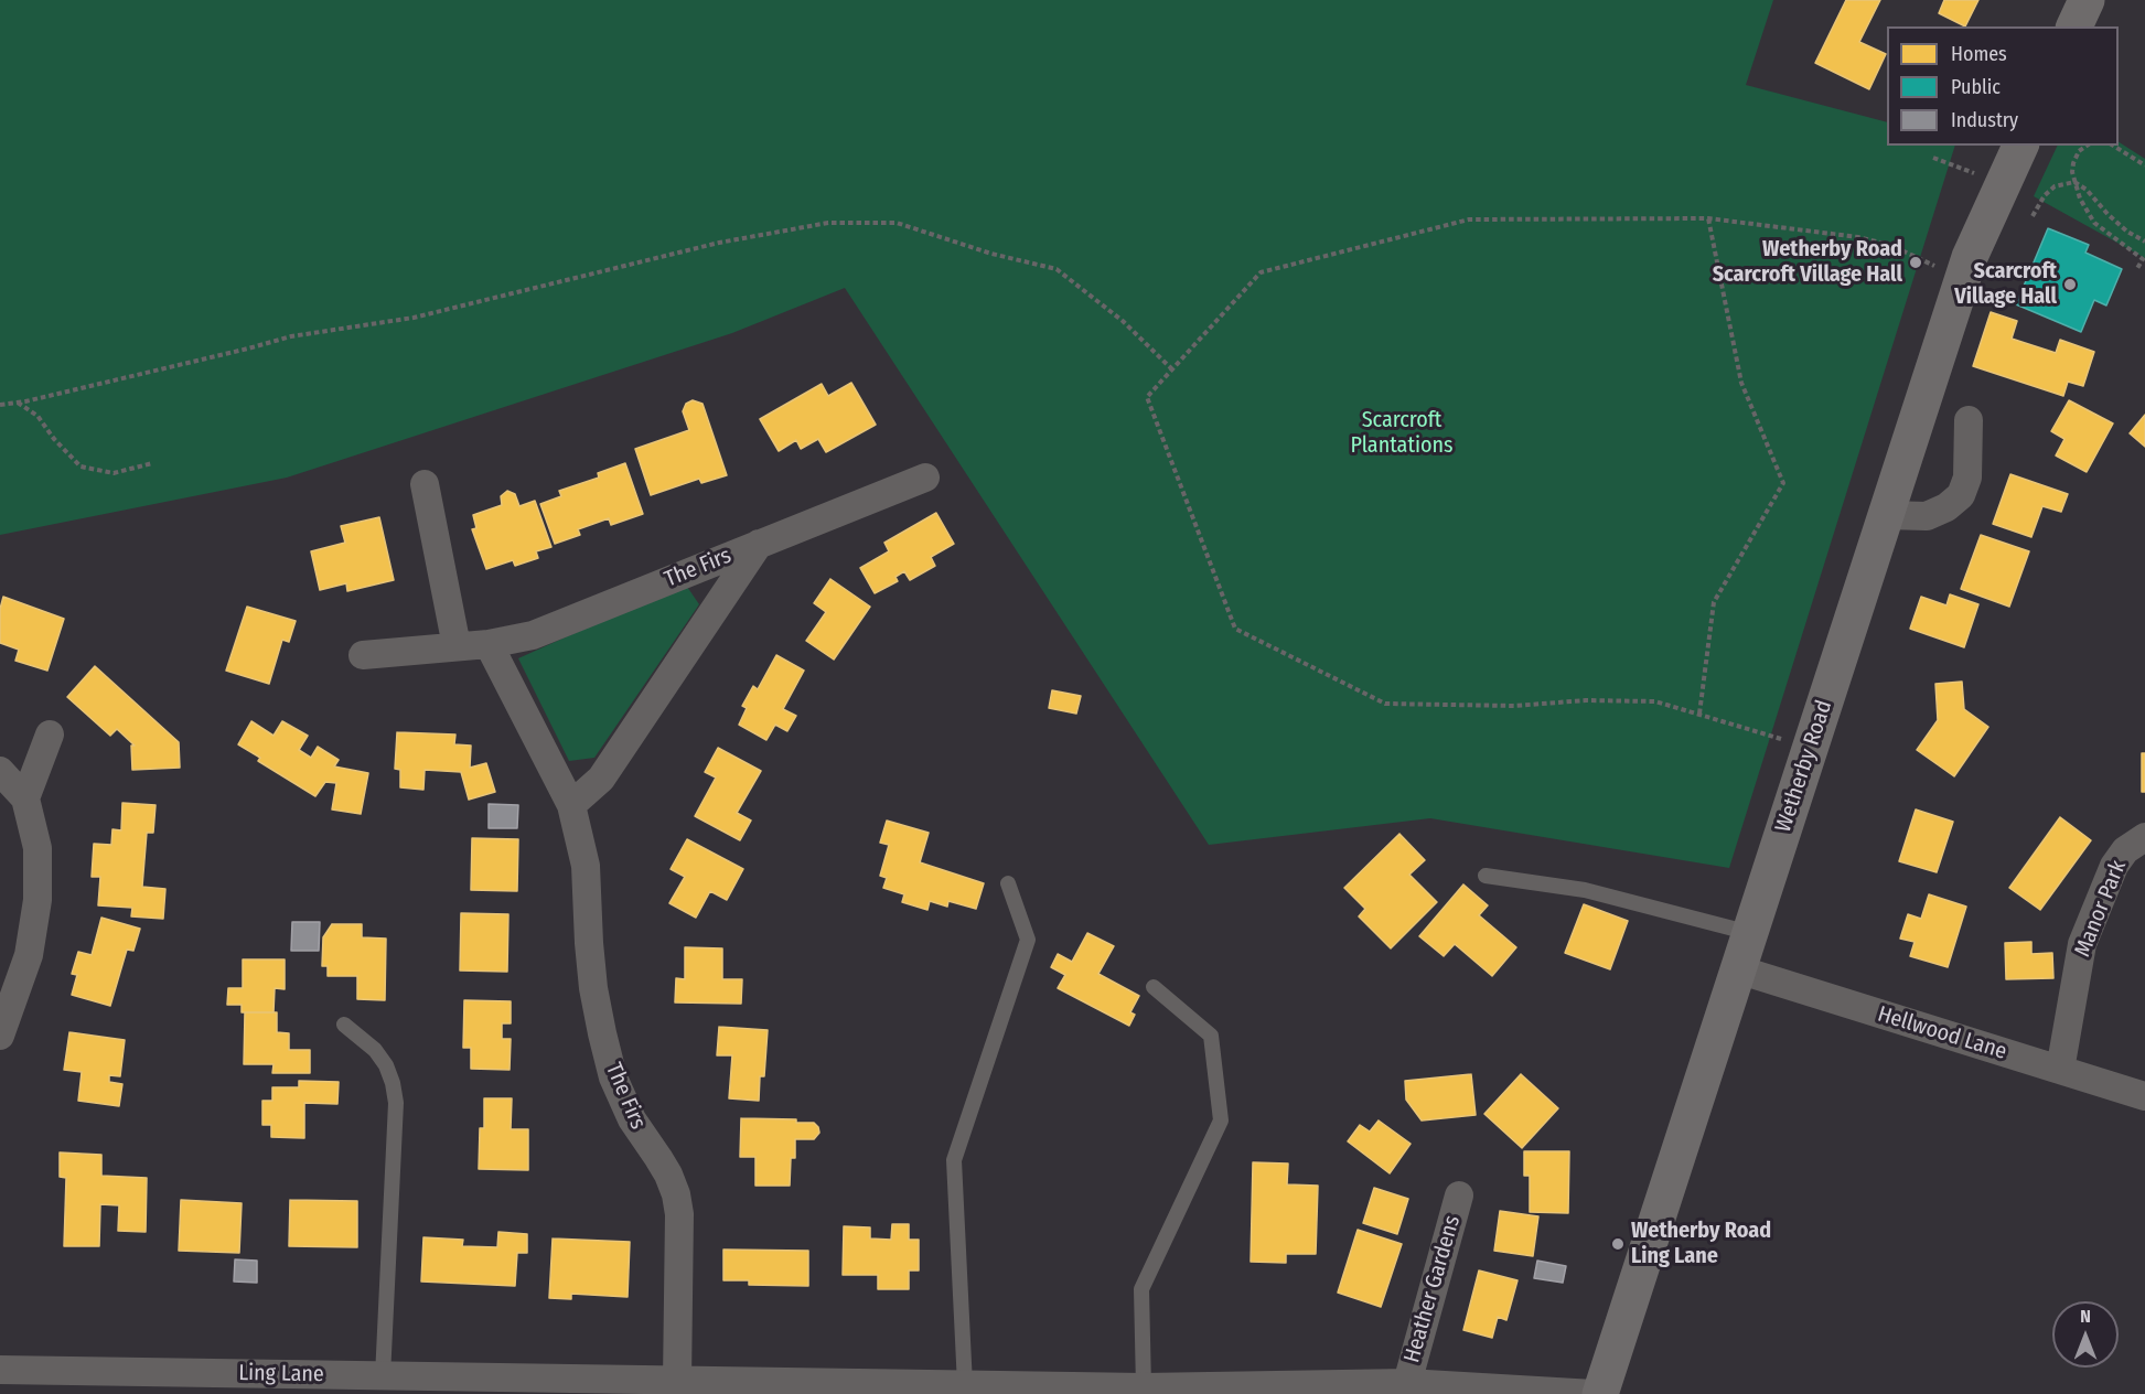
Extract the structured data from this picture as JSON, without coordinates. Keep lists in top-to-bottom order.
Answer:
{
  "streets": {
    "main road": ["Wetherby Road"],
    "street": [
      "The Firs",
      "Manor Park",
      "Hellwood Lane",
      "Heather Gardens",
      "Ling Lane"
    ]
  },
  "crossings": [
    ["The Firs", "Ling Lane"],
    ["Wetherby Road", "Hellwood Lane"],
    ["Manor Park", "Hellwood Lane"],
    ["Heather Gardens", "Ling Lane"]
  ],
  "parks": ["Scarcroft Plantations"],
  "places": ["Wetherby Road Scarcroft Village Hall", "Scarcroft Village Hall", "Wetherby Road Ling Lane"],
  "legend": ["Homes", "Public", "Industry"],
  "north": "top"
}
